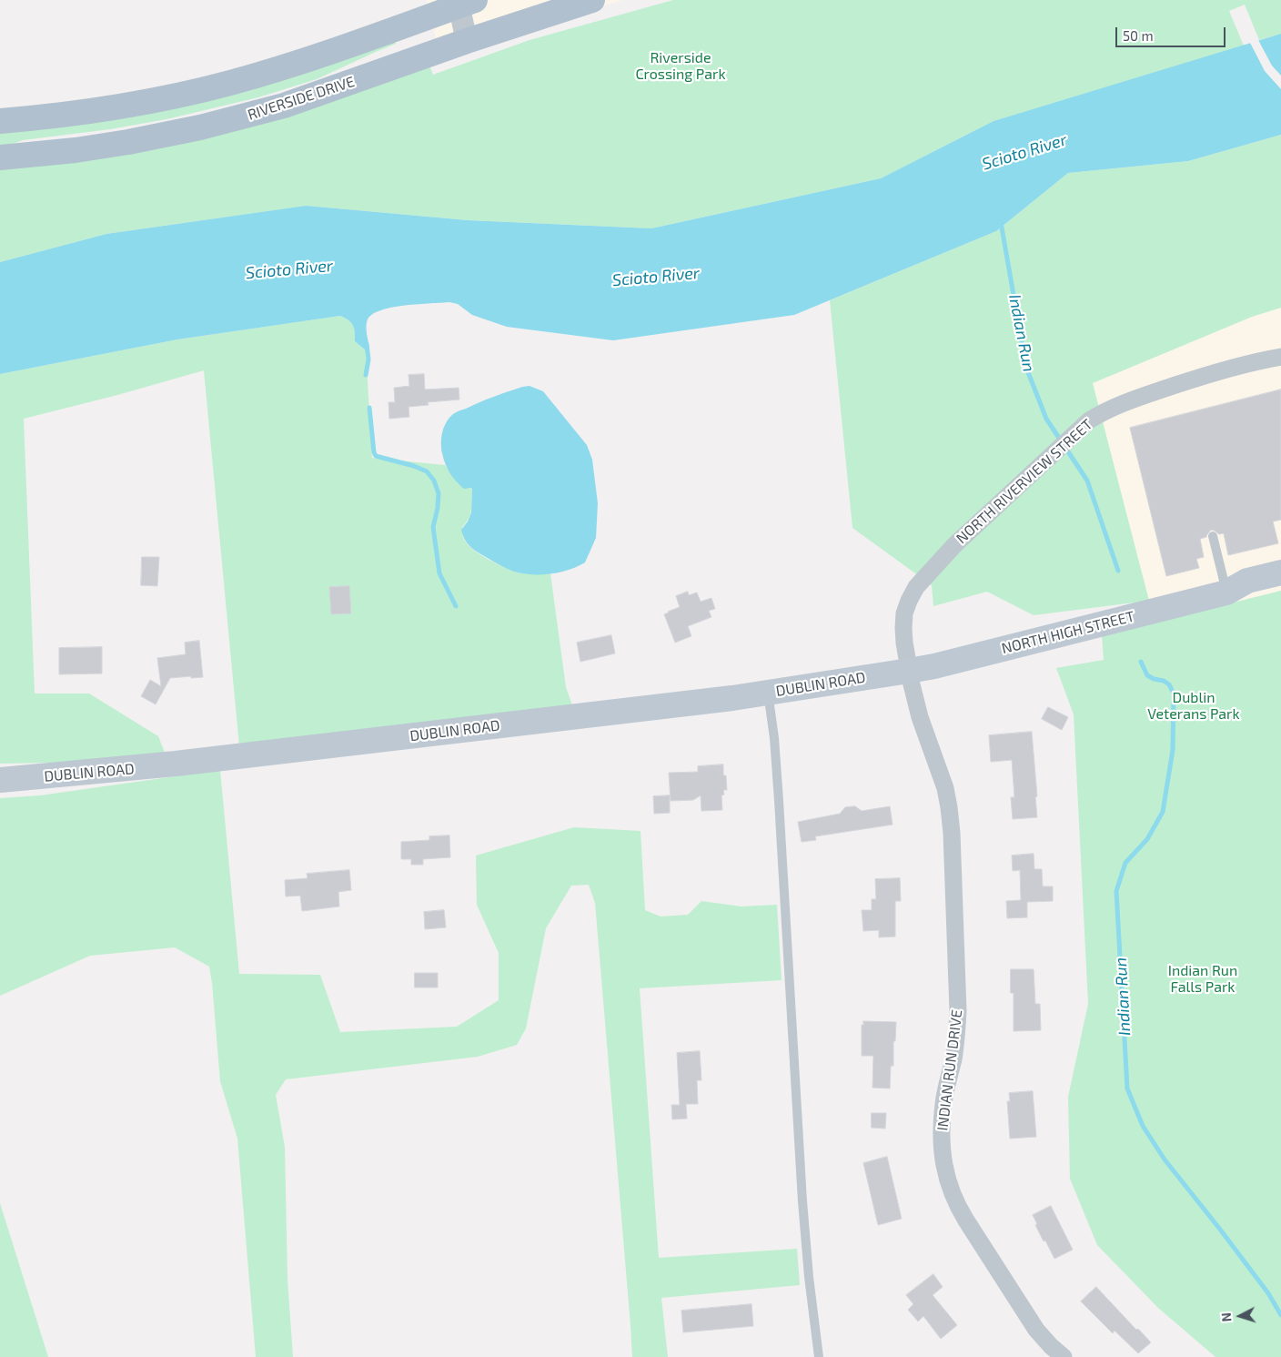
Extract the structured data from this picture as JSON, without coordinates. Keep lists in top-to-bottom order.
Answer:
{
  "streets": {
    "main road": ["RIVERSIDE DRIVE", "NORTH HIGH STREET", "DUBLIN ROAD"],
    "street": ["NORTH RIVERVIEW STREET", "INDIAN RUN DRIVE"]
  },
  "crossings": [
    ["NORTH RIVERVIEW STREET", "NORTH HIGH STREET"],
    ["NORTH RIVERVIEW STREET", "DUBLIN ROAD"],
    ["NORTH RIVERVIEW STREET", "INDIAN RUN DRIVE"],
    ["NORTH HIGH STREET", "DUBLIN ROAD"],
    ["NORTH HIGH STREET", "INDIAN RUN DRIVE"],
    ["DUBLIN ROAD", "INDIAN RUN DRIVE"]
  ],
  "water": ["Scioto River", "Indian Run"],
  "parks": ["Riverside Crossing Park", "Dublin Veterans Park", "Indian Run Falls Park"],
  "scale_bar": "50 m",
  "north": "left"
}
